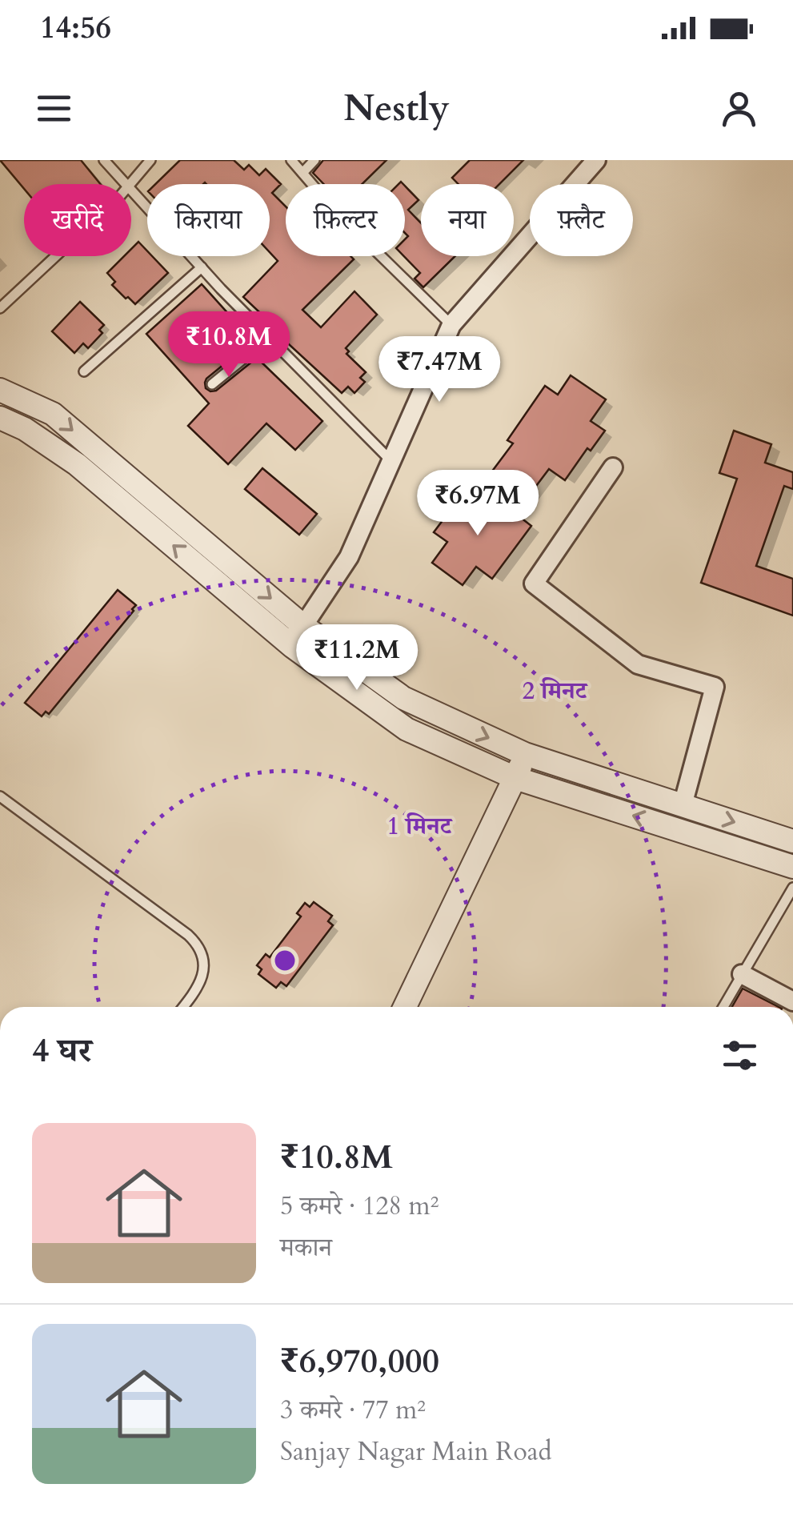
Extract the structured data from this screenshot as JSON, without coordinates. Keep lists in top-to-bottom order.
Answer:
{
  "page": {
    "status": "14:56",
    "header": "Nestly",
    "chip": [
      "खरीदें",
      "किराया",
      "फ़िल्टर",
      "नया",
      "फ़्लैट"
    ],
    "price": [
      "₹10.8M",
      "₹7.47M",
      "₹6.97M",
      "₹11.2M"
    ],
    "heading": "4 घर",
    "list": [
      {
        "name": "₹10.8M",
        "note": "5 कमरे · 128 m² · मकान"
      },
      {
        "name": "₹6,970,000",
        "note": "3 कमरे · 77 m² · Sanjay Nagar Main Road"
      }
    ]
  },
  "rings": ["2 मिनट", "1 मिनट"]
}
